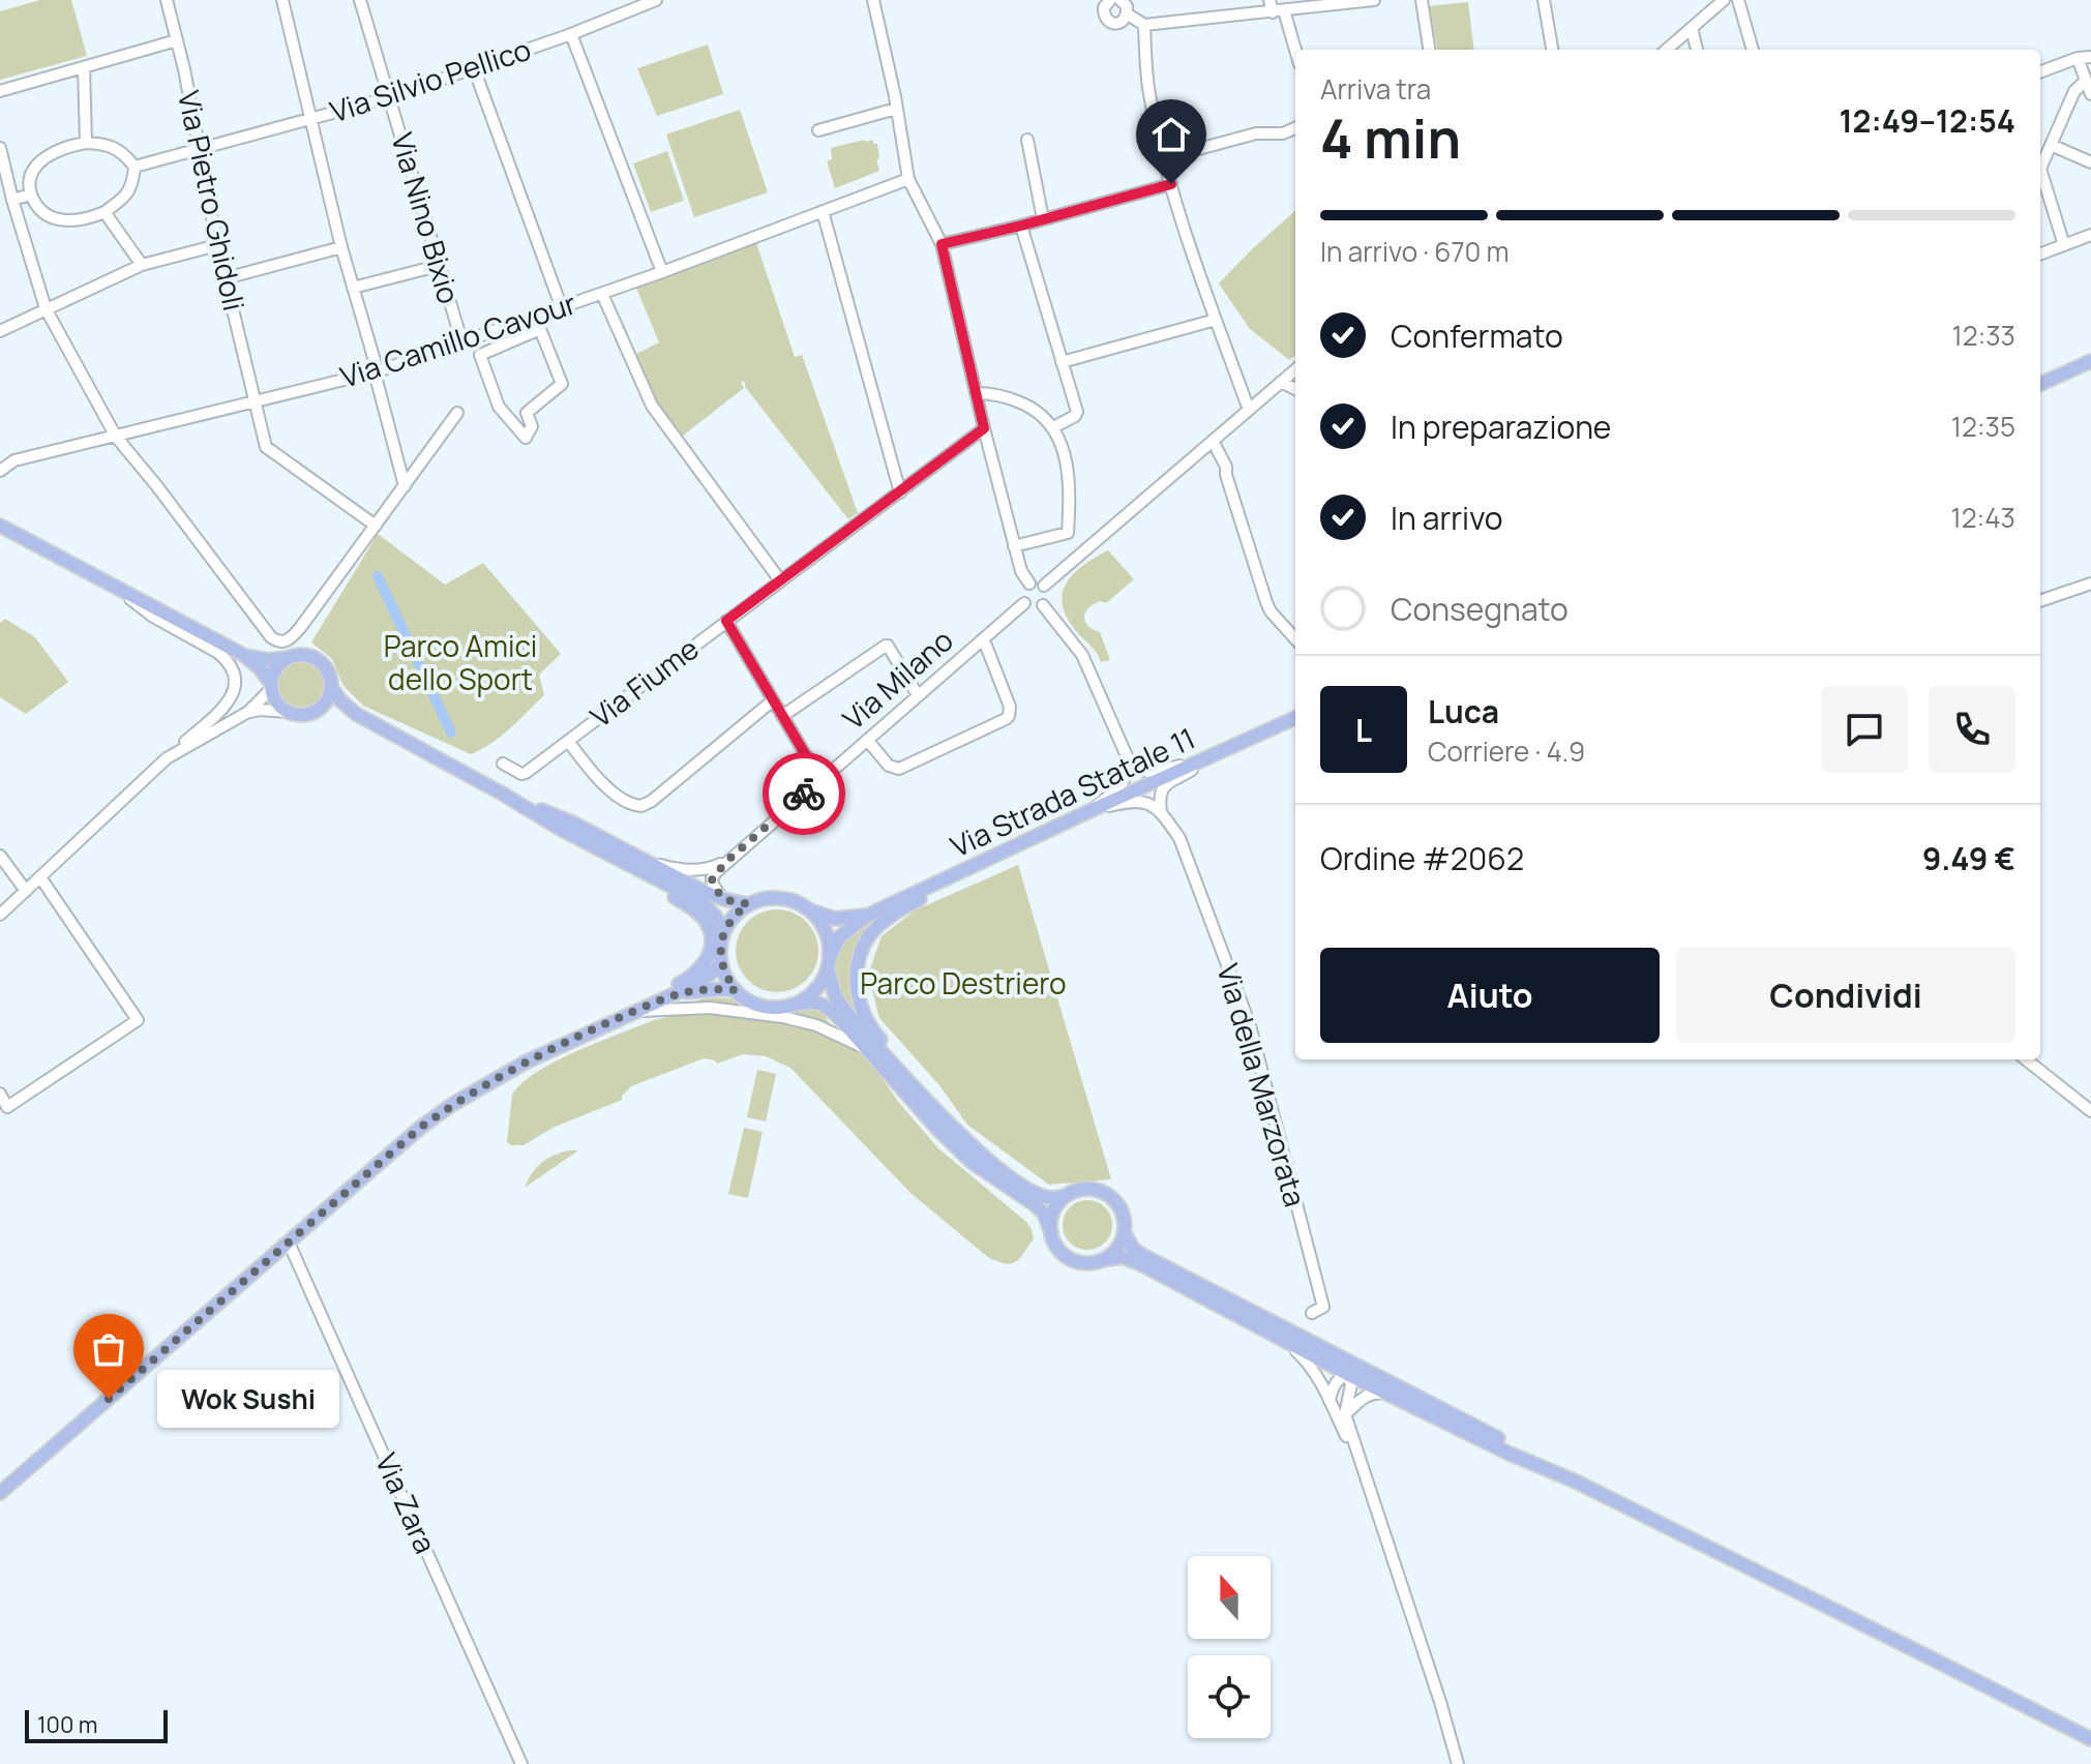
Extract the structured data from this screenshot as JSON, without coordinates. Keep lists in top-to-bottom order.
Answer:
{
  "streets": {
    "main road": ["Via Strada Statale 11"],
    "street": [
      "Via Silvio Pellico",
      "Via Pietro Ghidoli",
      "Via Nino Bixio",
      "Via Camillo Cavour",
      "Via Milano",
      "Via Fiume",
      "Via della Marzorata",
      "Via Zara"
    ]
  },
  "crossings": [
    ["Via Silvio Pellico", "Via Pietro Ghidoli"],
    ["Via Silvio Pellico", "Via Nino Bixio"],
    ["Via Pietro Ghidoli", "Via Camillo Cavour"],
    ["Via Nino Bixio", "Via Camillo Cavour"]
  ],
  "parks": ["Parco Amici dello Sport", "Parco Destriero"],
  "places": ["Wok Sushi"],
  "scale_bar": "100 m",
  "north": "top",
  "page": {
    "heading": ["4 min", "Arriva tra", "12:49–12:54"],
    "panel": [
      "Luca",
      "Corriere · 4.9",
      "Ordine #2062",
      "9.49 €"
    ],
    "bar": "In arrivo · 670 m",
    "list": [
      ["Confermato", "12:33"],
      ["In preparazione", "12:35"],
      ["In arrivo", "12:43"],
      "Consegnato"
    ],
    "round": "L",
    "buttons": ["Aiuto", "Condividi"],
    "bubble": "Wok Sushi",
    "scale": "100 m"
  }
}
